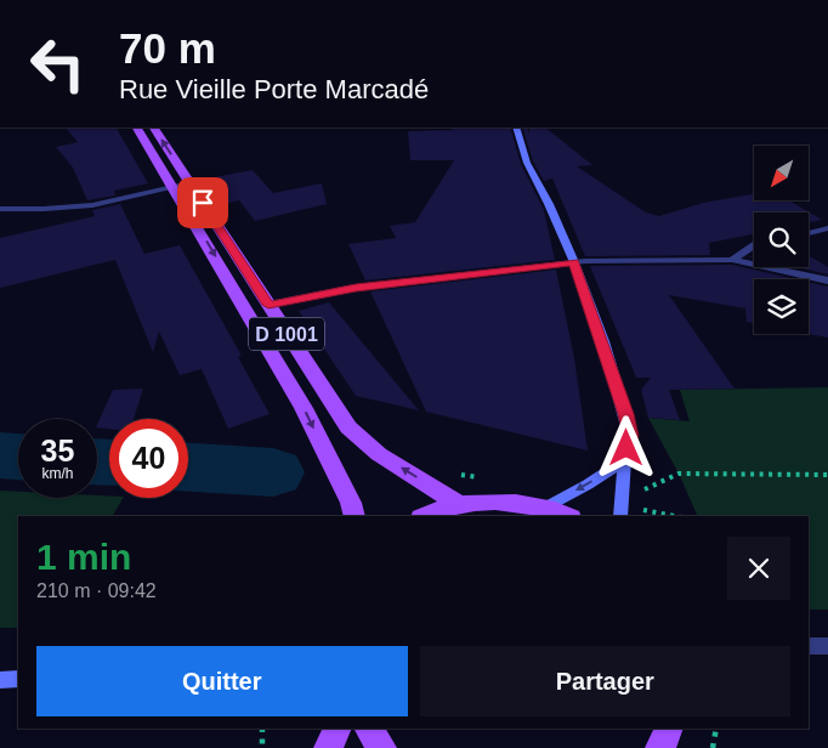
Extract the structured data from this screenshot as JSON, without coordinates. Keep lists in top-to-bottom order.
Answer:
{
  "streets": {
    "main road": ["D 1001"]
  },
  "north": "bottom left",
  "page": {
    "turn": ["70 m", "Rue Vieille Porte Marcadé"],
    "speed": "35 km/h",
    "limit": "40",
    "heading": ["1 min", "210 m · 09:42"],
    "buttons": ["Quitter", "Partager"]
  }
}
